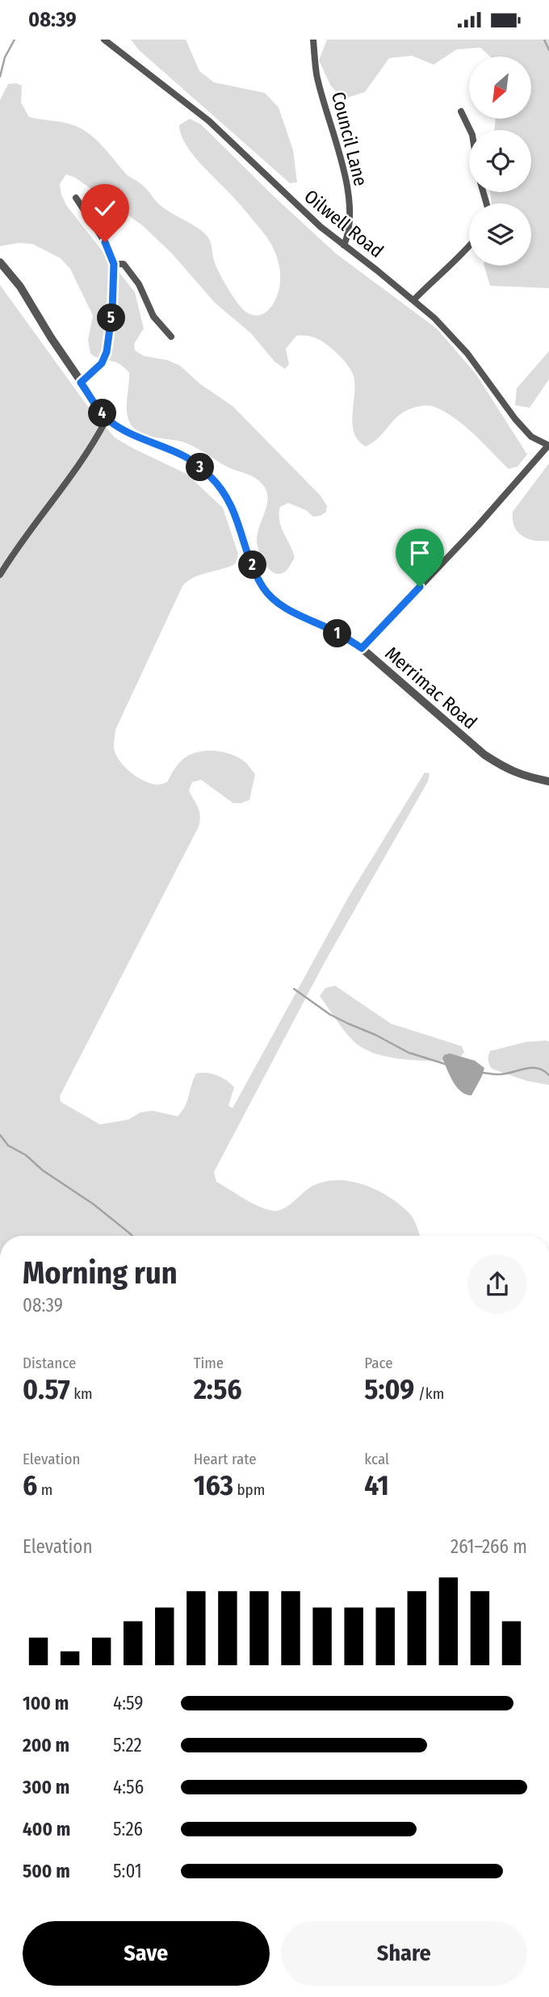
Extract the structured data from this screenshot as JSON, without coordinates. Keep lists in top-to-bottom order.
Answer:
{
  "streets": {
    "street": ["Council Lane", "Oilwell Road", "Merrimac Road"]
  },
  "crossings": [
    ["Council Lane", "Oilwell Road"]
  ],
  "north": "bottom left",
  "page": {
    "status": "08:39",
    "pins": [
      "5",
      "4",
      "3",
      "2",
      "1"
    ],
    "heading": ["Morning run", "08:39"],
    "stats": [
      ["Distance", "0.57 km"],
      ["Time", "2:56"],
      ["Pace", "5:09 /km"],
      ["Elevation", "6 m"],
      ["Heart rate", "163 bpm"],
      ["kcal", "41"]
    ],
    "chart": ["Elevation", "261–266 m"],
    "list": [
      {
        "name": "100 m",
        "note": "4:59"
      },
      {
        "name": "200 m",
        "note": "5:22"
      },
      {
        "name": "300 m",
        "note": "4:56"
      },
      {
        "name": "400 m",
        "note": "5:26"
      },
      {
        "name": "500 m",
        "note": "5:01"
      }
    ],
    "buttons": ["Save", "Share"]
  }
}
